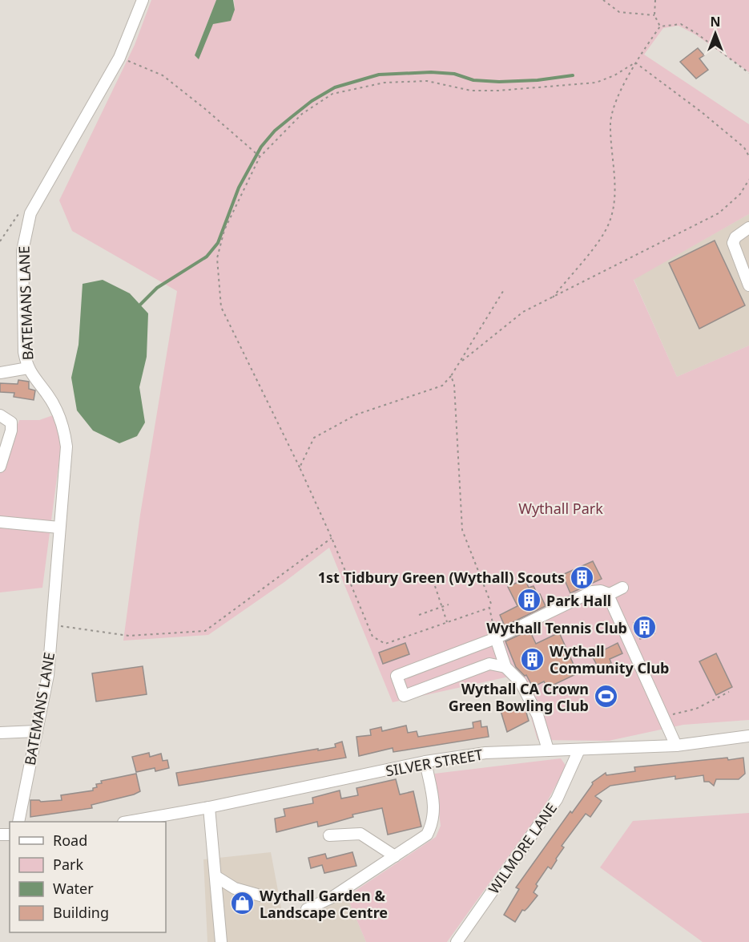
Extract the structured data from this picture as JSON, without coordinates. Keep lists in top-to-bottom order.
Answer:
{
  "streets": {
    "street": ["BATEMANS LANE", "SILVER STREET", "WILMORE LANE"]
  },
  "crossings": [
    ["SILVER STREET", "WILMORE LANE"]
  ],
  "parks": ["Wythall Park"],
  "places": {
    "building": [
      "1st Tidbury Green (Wythall) Scouts",
      "Park Hall",
      "Wythall Tennis Club",
      "Wythall Community Club"
    ],
    "sports": ["Wythall CA Crown Green Bowling Club"],
    "shop": ["Wythall Garden & Landscape Centre"]
  },
  "legend": [
    "Road",
    "Park",
    "Water",
    "Building"
  ],
  "north": "top"
}
